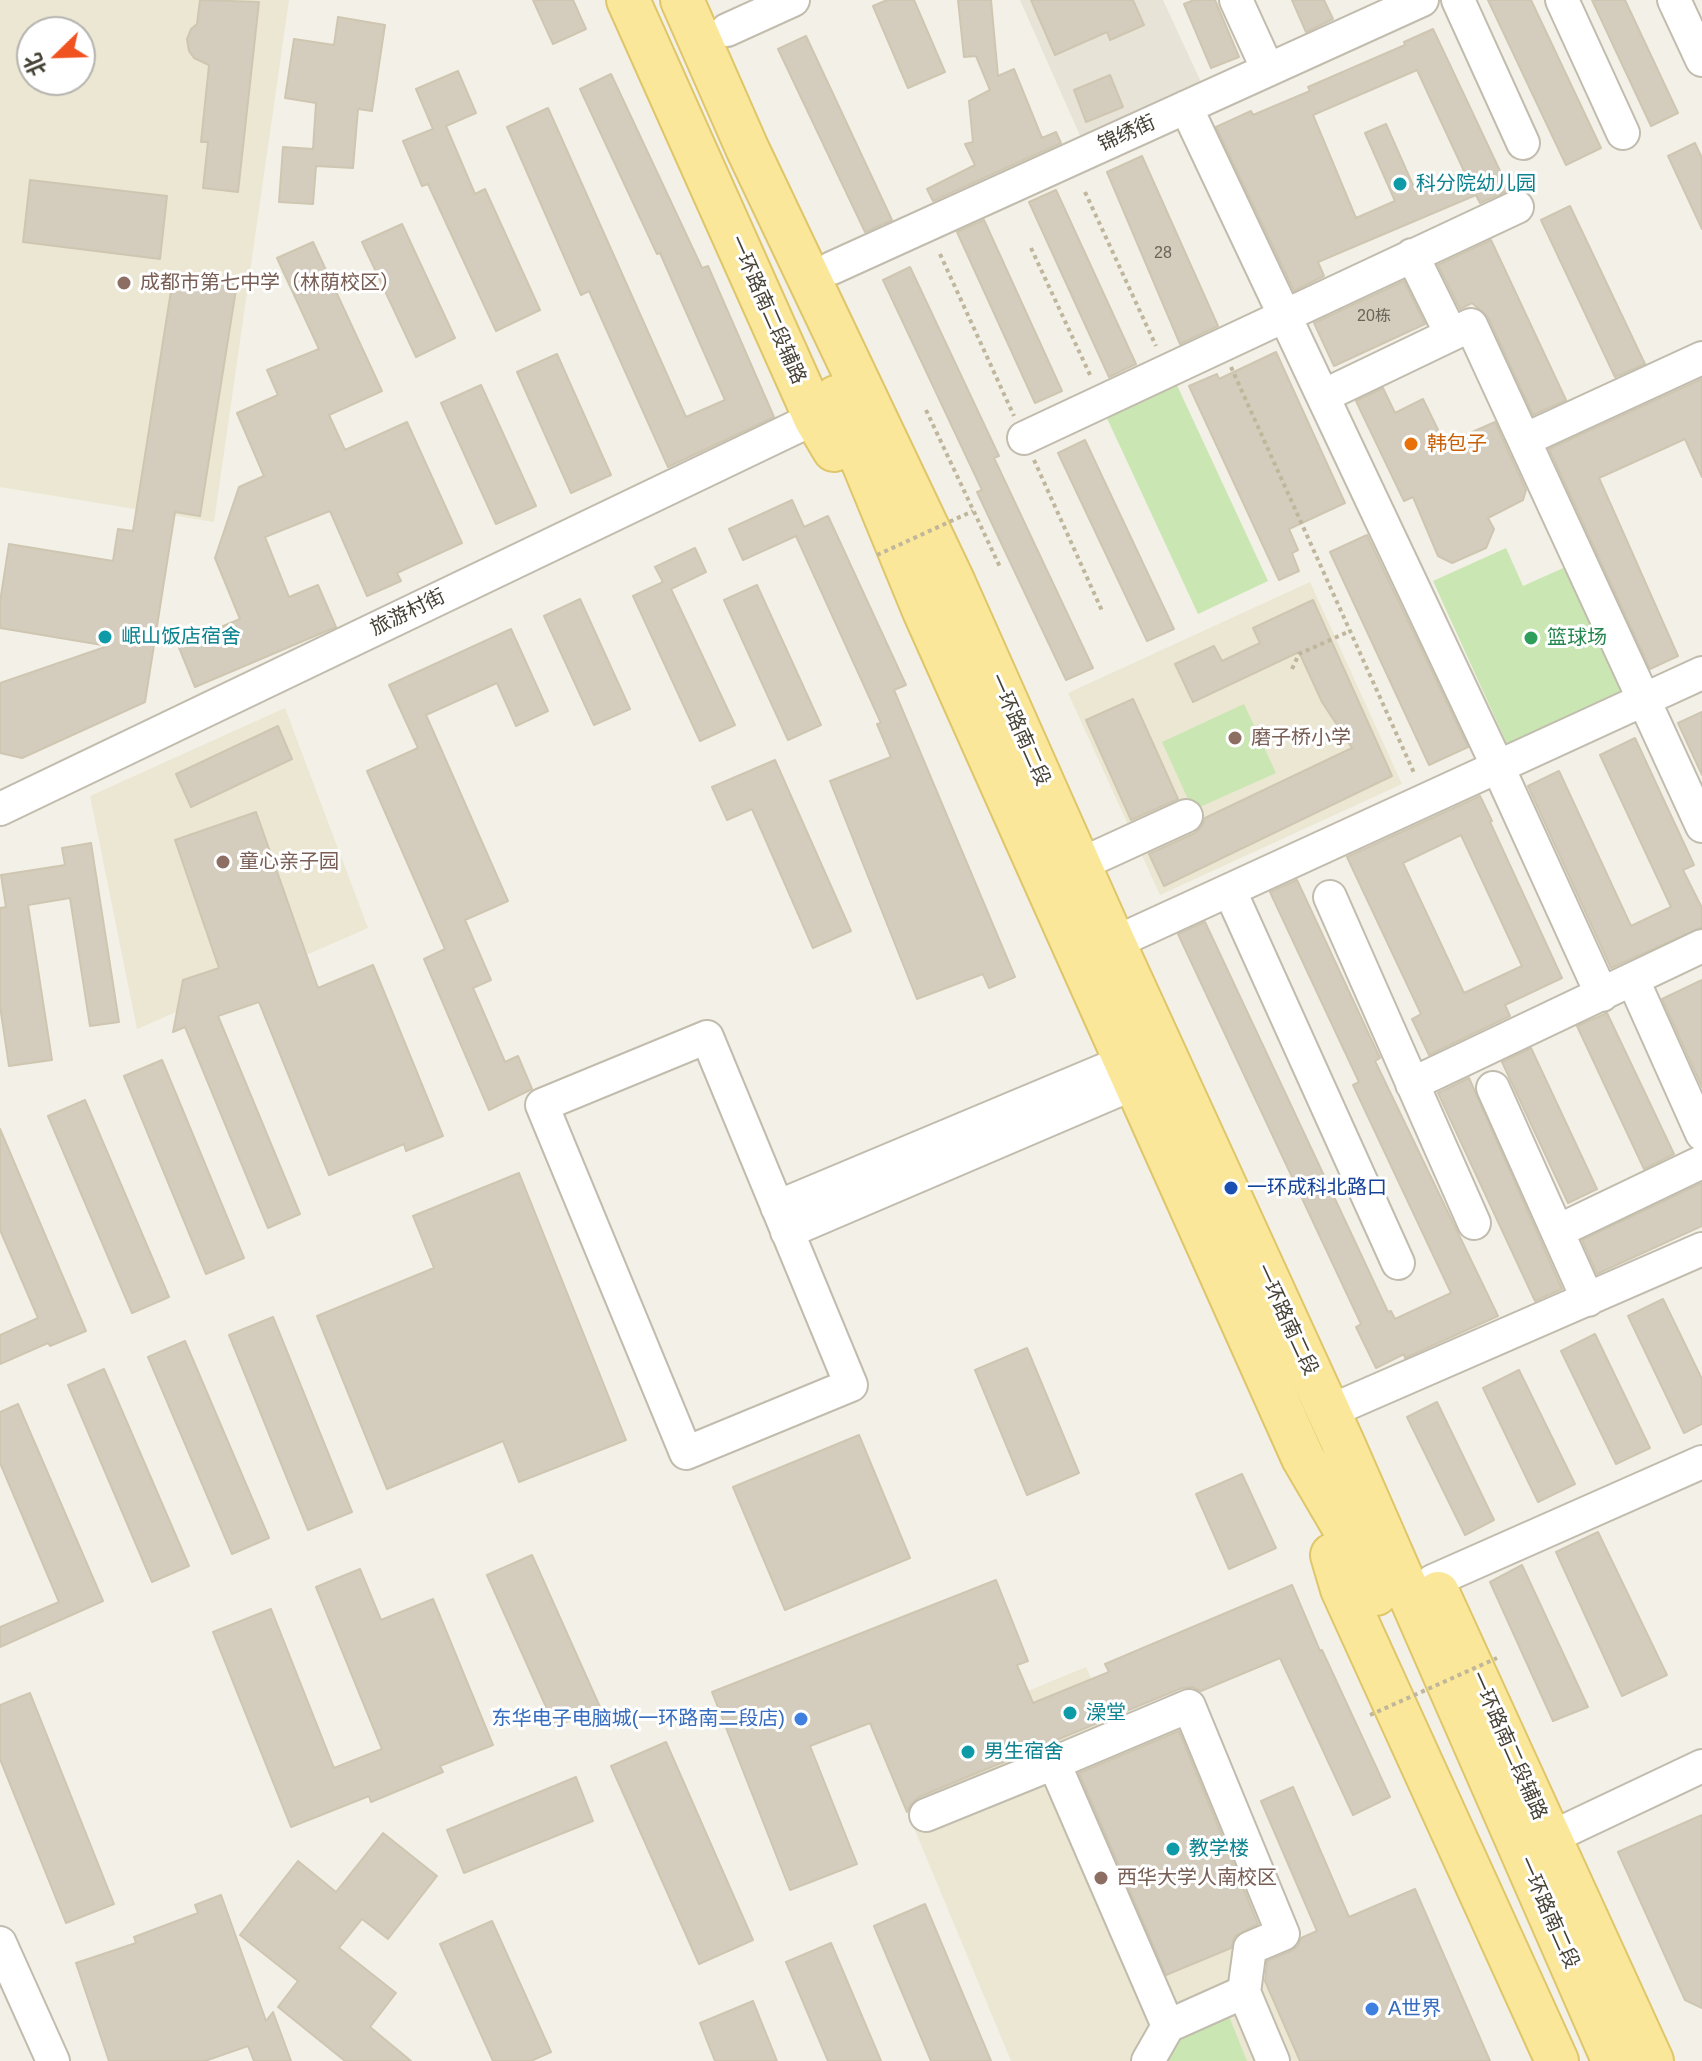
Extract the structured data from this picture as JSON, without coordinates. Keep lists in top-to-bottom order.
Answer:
{
  "streets": {
    "main road": ["一环路南二段辅路", "一环路南二段"],
    "street": ["锦绣街", "旅游村街"]
  },
  "crossings": [
    ["一环路南二段辅路", "旅游村街"],
    ["一环路南二段辅路", "一环路南二段"]
  ],
  "places": [
    "科分院幼儿园",
    "成都市第七中学（林荫校区）",
    "韩包子",
    "岷山饭店宿舍",
    "篮球场",
    "磨子桥小学",
    "童心亲子园",
    "一环成科北路口",
    "澡堂",
    "东华电子电脑城(一环路南二段店)",
    "男生宿舍",
    "教学楼",
    "西华大学人南校区",
    "A世界"
  ],
  "house_numbers": ["28", "20栋"],
  "north": "bottom left"
}
